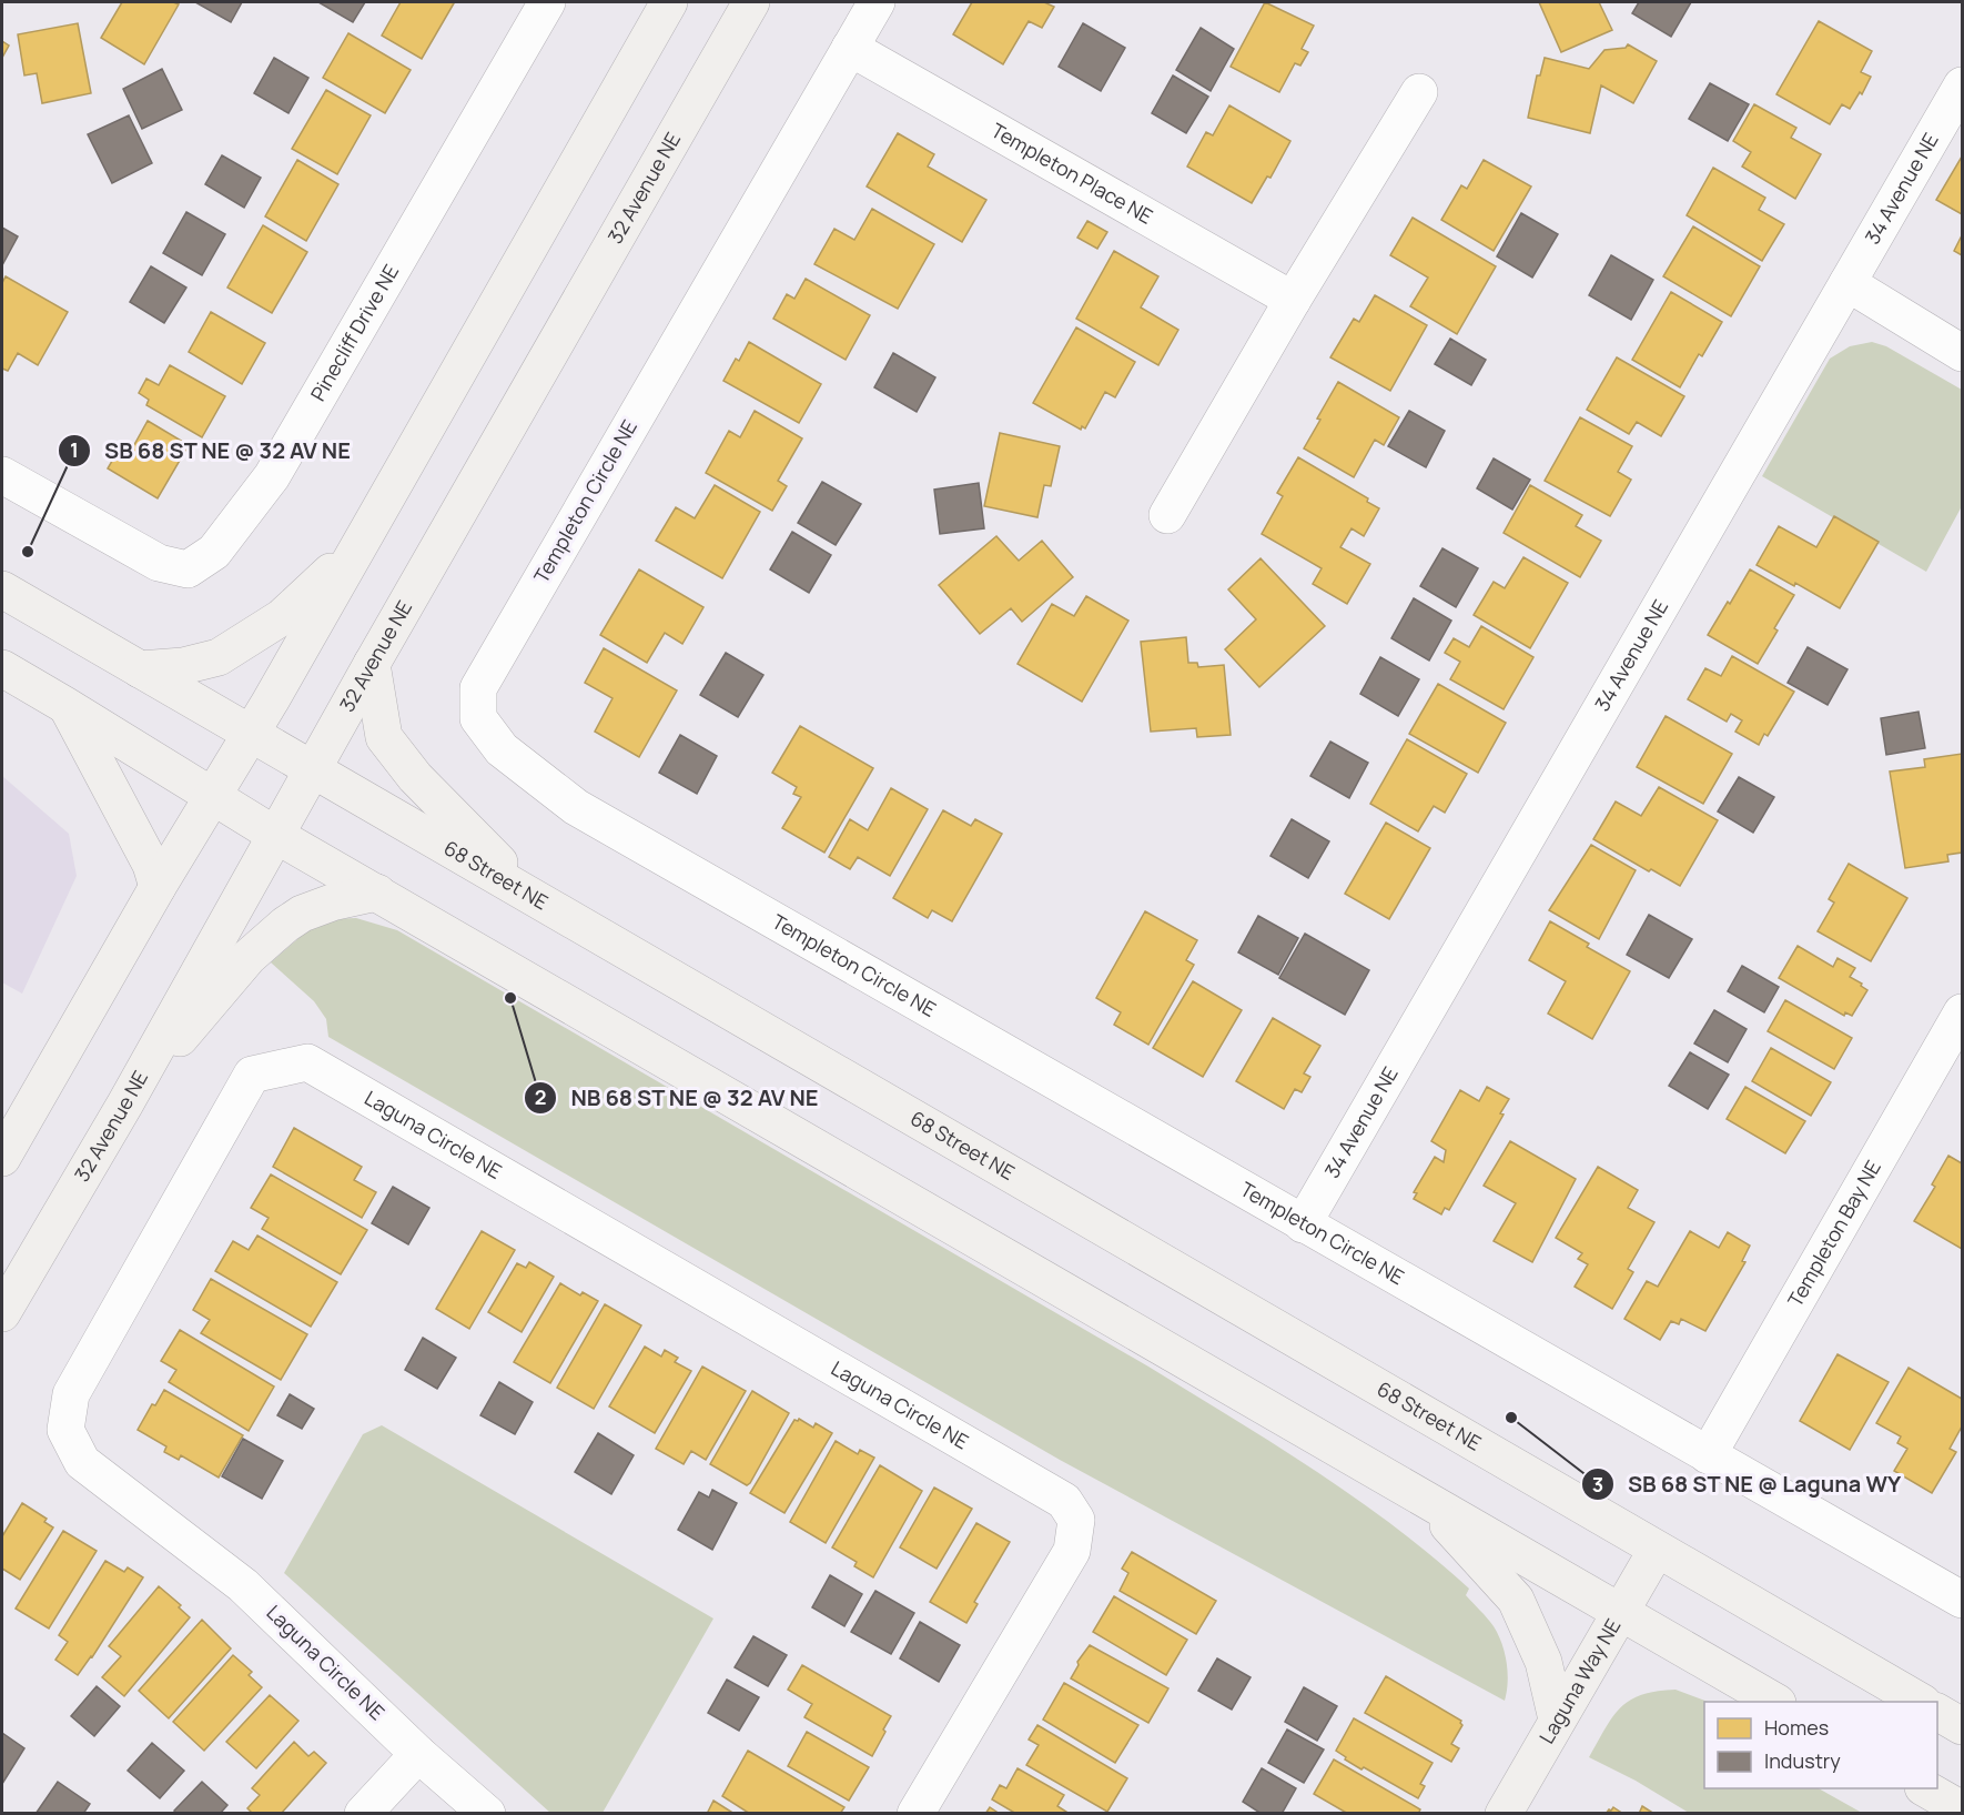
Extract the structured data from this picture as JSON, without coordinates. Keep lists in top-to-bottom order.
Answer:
{
  "streets": {
    "main road": ["32 Avenue NE", "68 Street NE", "Laguna Way NE"],
    "street": [
      "Templeton Place NE",
      "34 Avenue NE",
      "Pinecliff Drive NE",
      "Templeton Circle NE",
      "Laguna Circle NE",
      "Templeton Bay NE"
    ]
  },
  "crossings": [
    ["Templeton Place NE", "Templeton Circle NE"],
    ["34 Avenue NE", "Templeton Circle NE"],
    ["32 Avenue NE", "68 Street NE"],
    ["Templeton Circle NE", "Templeton Bay NE"],
    ["68 Street NE", "Laguna Way NE"]
  ],
  "places": ["SB 68 ST NE @ 32 AV NE", "NB 68 ST NE @ 32 AV NE", "SB 68 ST NE @ Laguna WY"],
  "legend": ["Homes", "Industry"]
}
